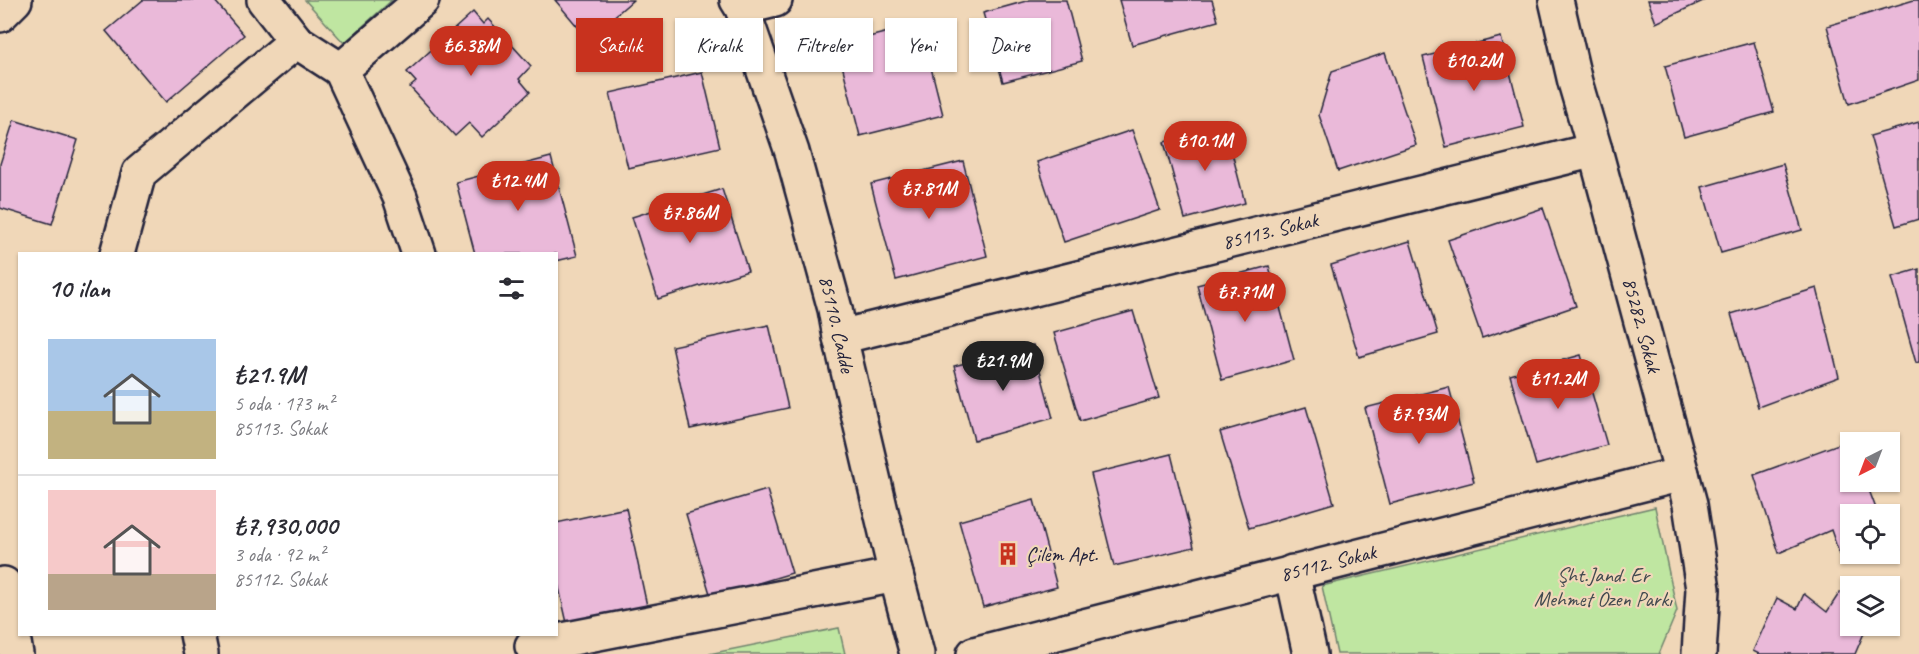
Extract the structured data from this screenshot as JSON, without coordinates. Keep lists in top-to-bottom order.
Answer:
{
  "streets": {
    "street": [
      "85113. Sokak",
      "85110. Cadde",
      "85282. Sokak",
      "85112. Sokak"
    ]
  },
  "crossings": [
    ["85113. Sokak", "85110. Cadde"],
    ["85113. Sokak", "85282. Sokak"],
    ["85282. Sokak", "85112. Sokak"]
  ],
  "parks": ["Şht.Jand. Er Mehmet Özen Parkı"],
  "places": {
    "building": ["Çilem Apt."]
  },
  "north": "bottom left",
  "page": {
    "chip": [
      "Satılık",
      "Kiralık",
      "Filtreler",
      "Yeni",
      "Daire"
    ],
    "price": [
      "₺6.38M",
      "₺10.2M",
      "₺10.1M",
      "₺12.4M",
      "₺7.81M",
      "₺7.86M",
      "₺7.71M",
      "₺21.9M",
      "₺11.2M",
      "₺7.93M"
    ],
    "heading": "10 ilan",
    "list": [
      {
        "name": "₺21.9M",
        "note": "5 oda · 173 m² · 85113. Sokak"
      },
      {
        "name": "₺7,930,000",
        "note": "3 oda · 92 m² · 85112. Sokak"
      }
    ]
  }
}
